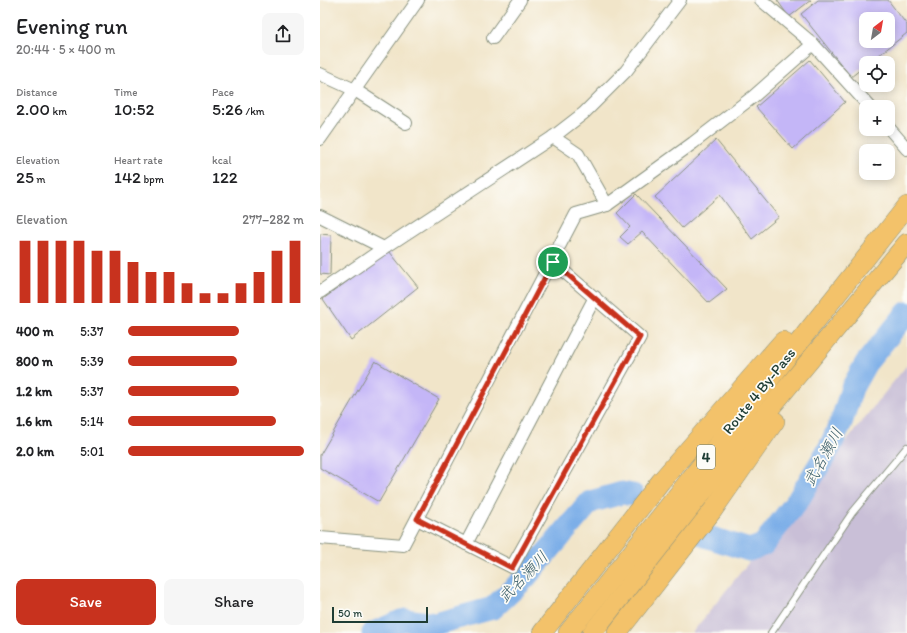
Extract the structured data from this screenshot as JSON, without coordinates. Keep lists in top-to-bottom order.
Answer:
{
  "streets": {
    "highway": ["Route 4 By-Pass", "4"]
  },
  "water": ["武名瀬川"],
  "scale_bar": "50 m",
  "north": "top right",
  "page": {
    "heading": ["Evening run", "20:44 · 5 × 400 m"],
    "map_buttons": ["+", "−"],
    "stats": [
      ["Distance", "2.00 km"],
      ["Time", "10:52"],
      ["Pace", "5:26 /km"],
      ["Elevation", "25 m"],
      ["Heart rate", "142 bpm"],
      ["kcal", "122"]
    ],
    "chart": ["Elevation", "277–282 m"],
    "list": [
      {
        "name": "400 m",
        "note": "5:37"
      },
      {
        "name": "800 m",
        "note": "5:39"
      },
      {
        "name": "1.2 km",
        "note": "5:37"
      },
      {
        "name": "1.6 km",
        "note": "5:14"
      },
      {
        "name": "2.0 km",
        "note": "5:01"
      }
    ],
    "buttons": ["Save", "Share"],
    "scale": "50 m"
  }
}
